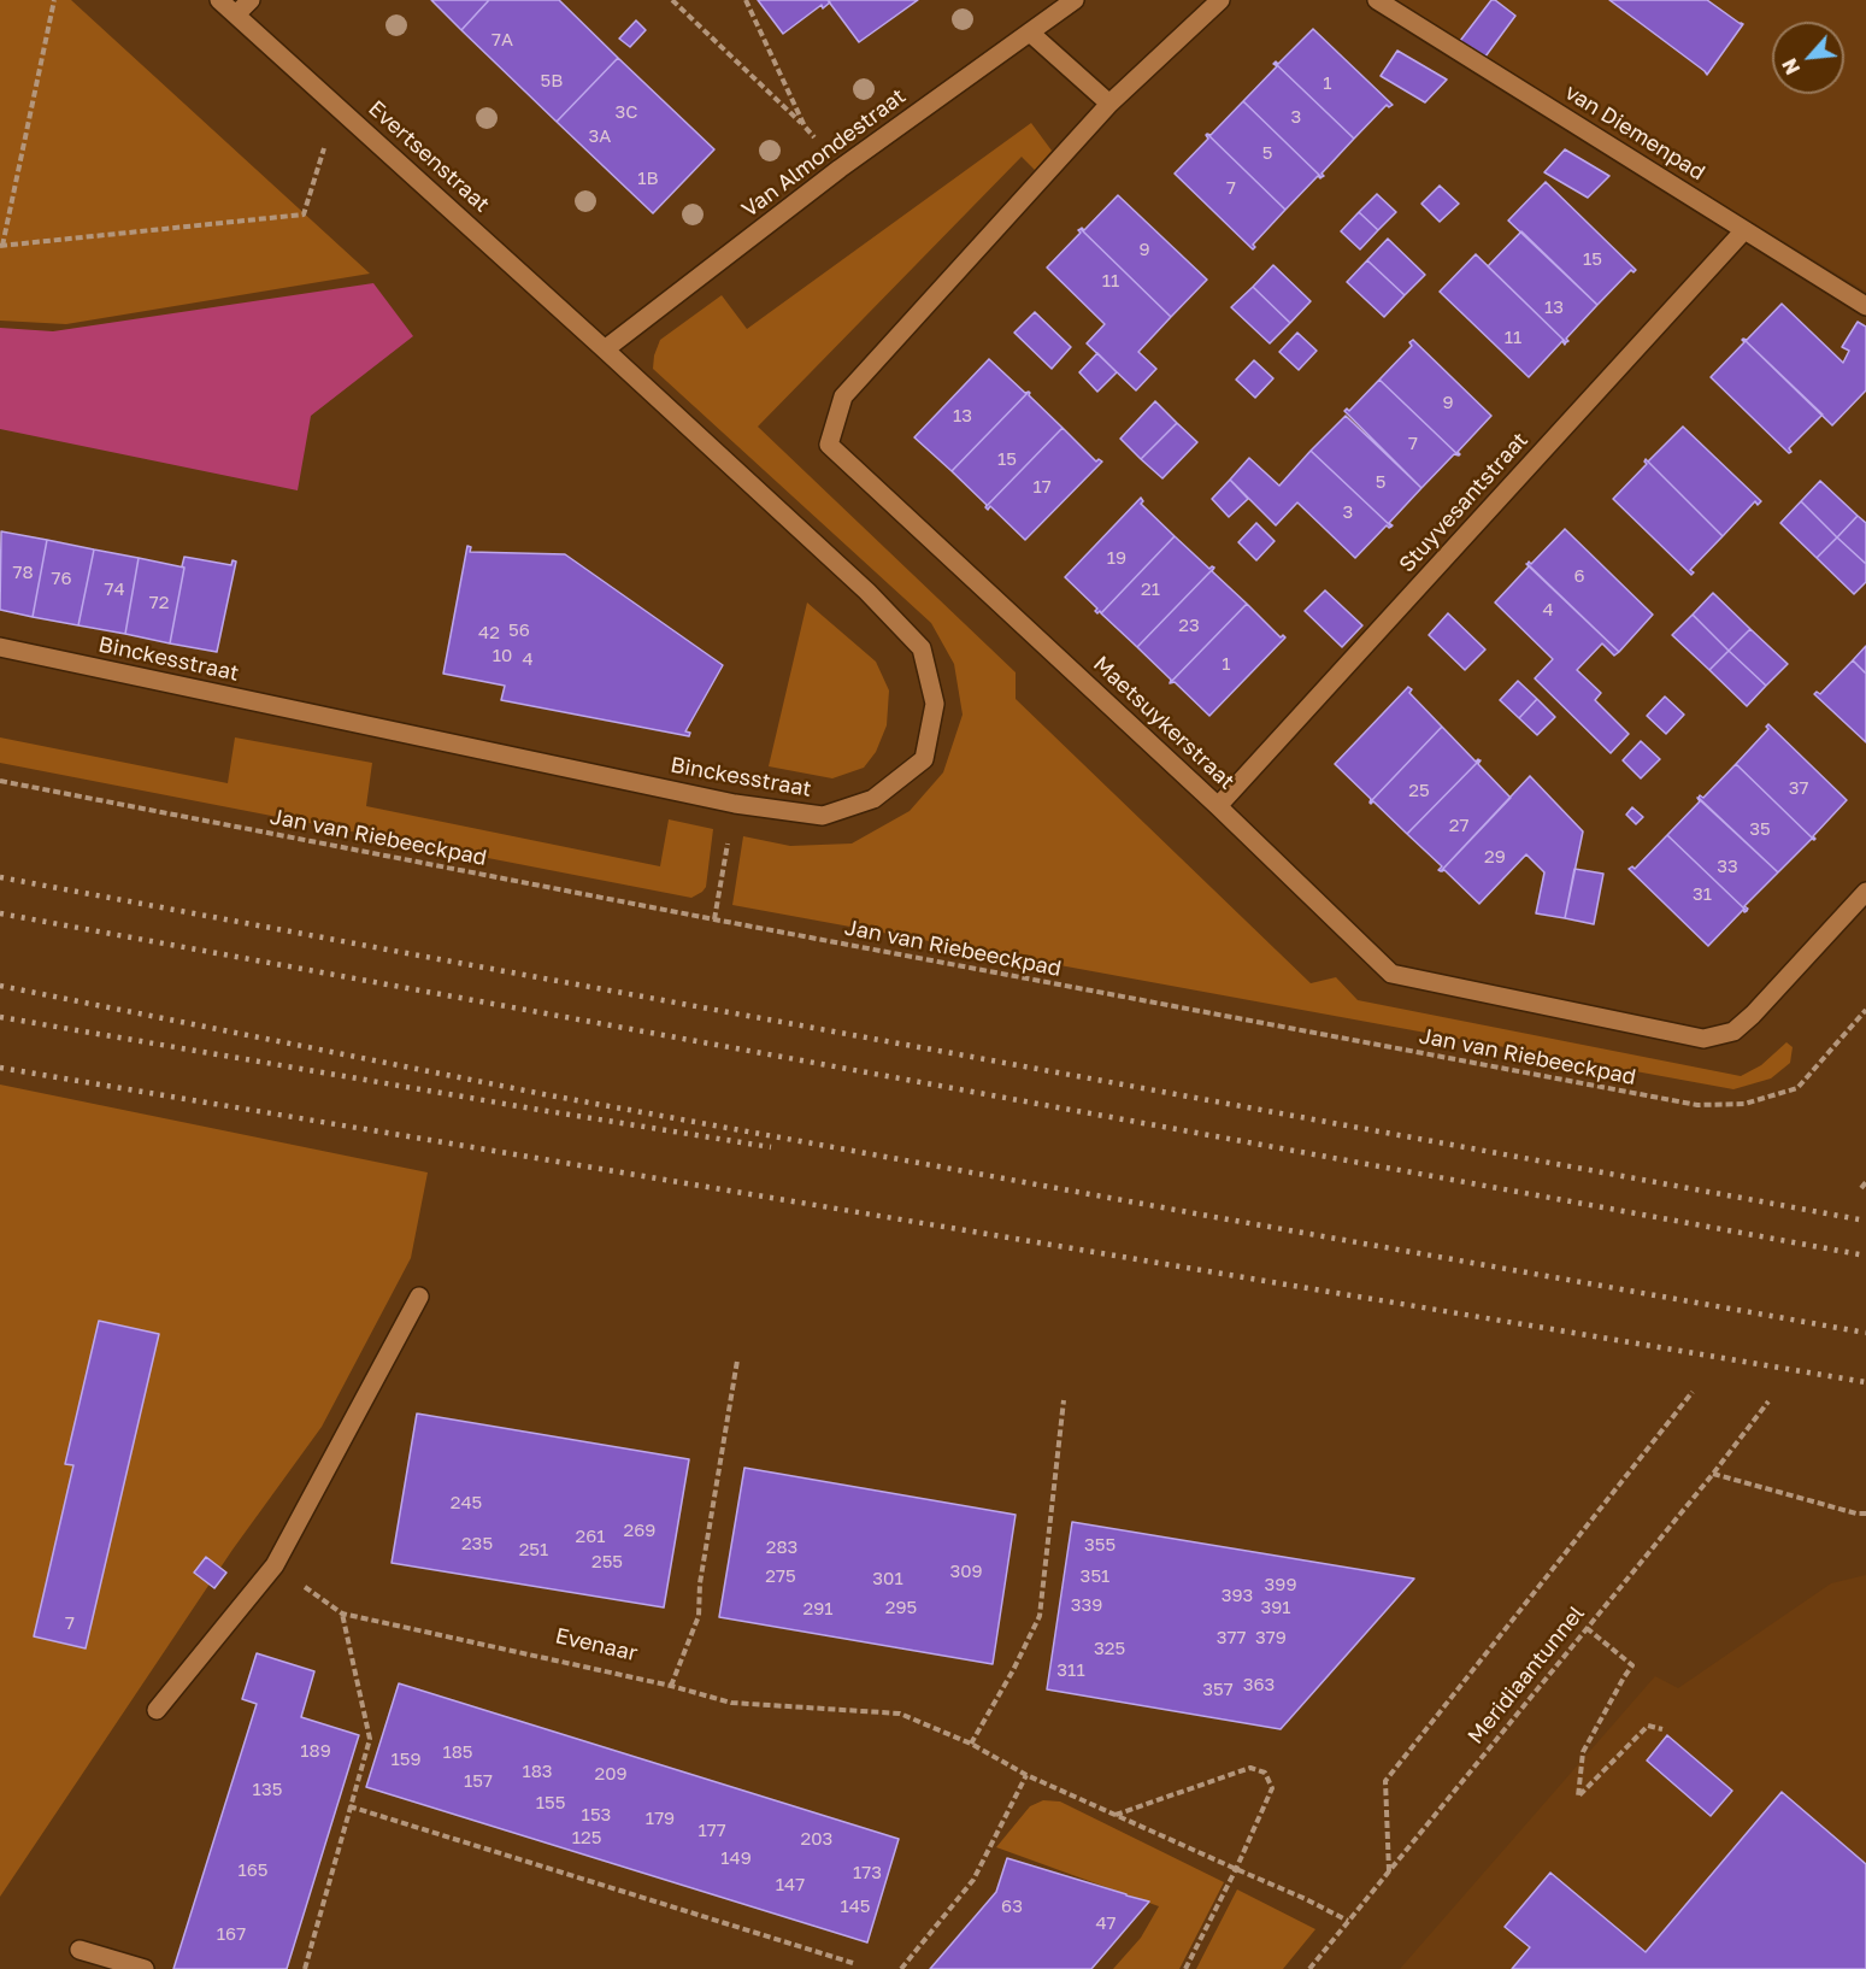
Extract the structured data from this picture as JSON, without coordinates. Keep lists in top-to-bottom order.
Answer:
{
  "streets": {
    "street": [
      "van Diemenpad",
      "Van Almondestraat",
      "Evertsenstraat",
      "Stuyvesantstraat",
      "Binckesstraat",
      "Maetsuykerstraat"
    ],
    "path": ["Jan van Riebeeckpad", "Evenaar", "Meridiaantunnel"]
  },
  "crossings": [
    ["van Diemenpad", "Stuyvesantstraat"],
    ["Van Almondestraat", "Evertsenstraat"],
    ["Van Almondestraat", "Binckesstraat"],
    ["Evertsenstraat", "Binckesstraat"],
    ["Stuyvesantstraat", "Maetsuykerstraat"],
    ["Evenaar", "Meridiaantunnel"]
  ],
  "house_numbers": [
    "7A",
    "5B",
    "1",
    "3C",
    "3",
    "3A",
    "5",
    "1B",
    "7",
    "9",
    "15",
    "11",
    "13",
    "11",
    "9",
    "13",
    "7",
    "15",
    "5",
    "17",
    "3",
    "19",
    "78",
    "6",
    "76",
    "74",
    "21",
    "72",
    "4",
    "23",
    "56",
    "42",
    "10",
    "4",
    "1",
    "37",
    "25",
    "27",
    "35",
    "29",
    "33",
    "31",
    "245",
    "269",
    "261",
    "235",
    "355",
    "283",
    "251",
    "255",
    "309",
    "275",
    "351",
    "301",
    "399",
    "393",
    "339",
    "295",
    "391",
    "291",
    "7",
    "377",
    "379",
    "325",
    "311",
    "363",
    "357",
    "189",
    "185",
    "159",
    "183",
    "209",
    "157",
    "135",
    "155",
    "153",
    "179",
    "177",
    "125",
    "203",
    "149",
    "165",
    "173",
    "147",
    "145",
    "63",
    "47",
    "167"
  ],
  "north": "bottom left"
}
